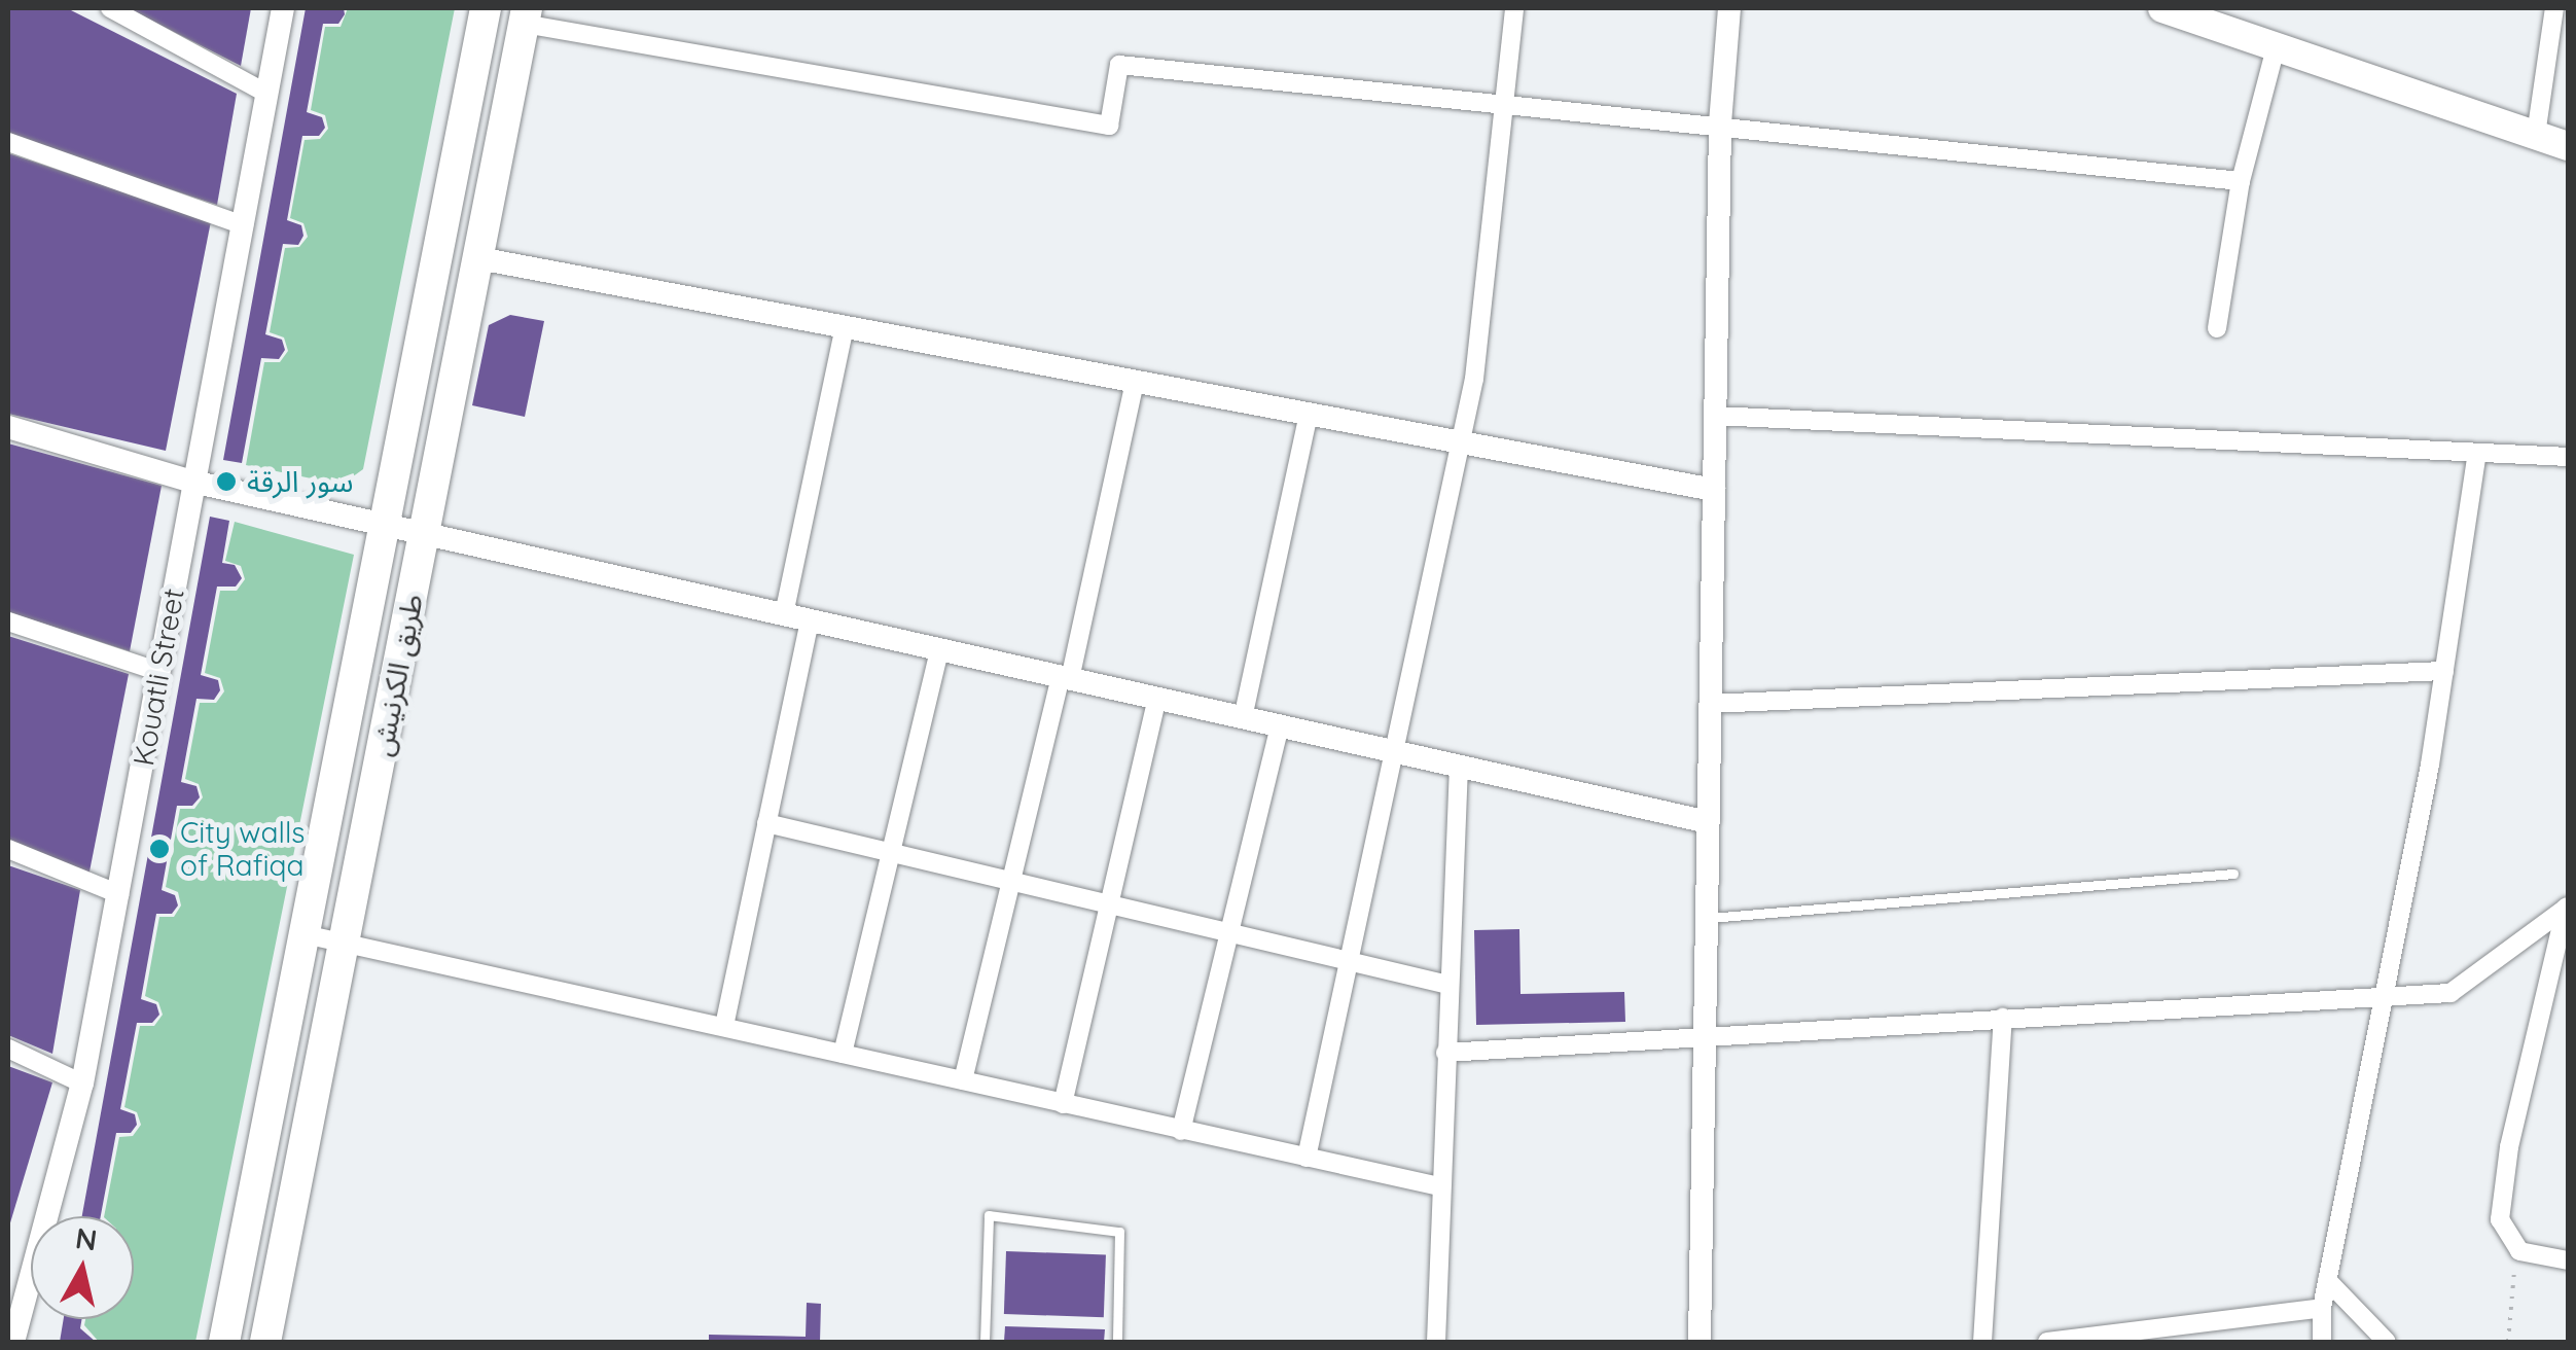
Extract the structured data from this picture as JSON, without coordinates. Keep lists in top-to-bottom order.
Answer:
{
  "streets": {
    "main road": ["طريق الكرنيش"],
    "street": ["Kouatli Street"]
  },
  "places": ["سور الرقة", "City walls of Rafiqa"],
  "north": "top"
}
